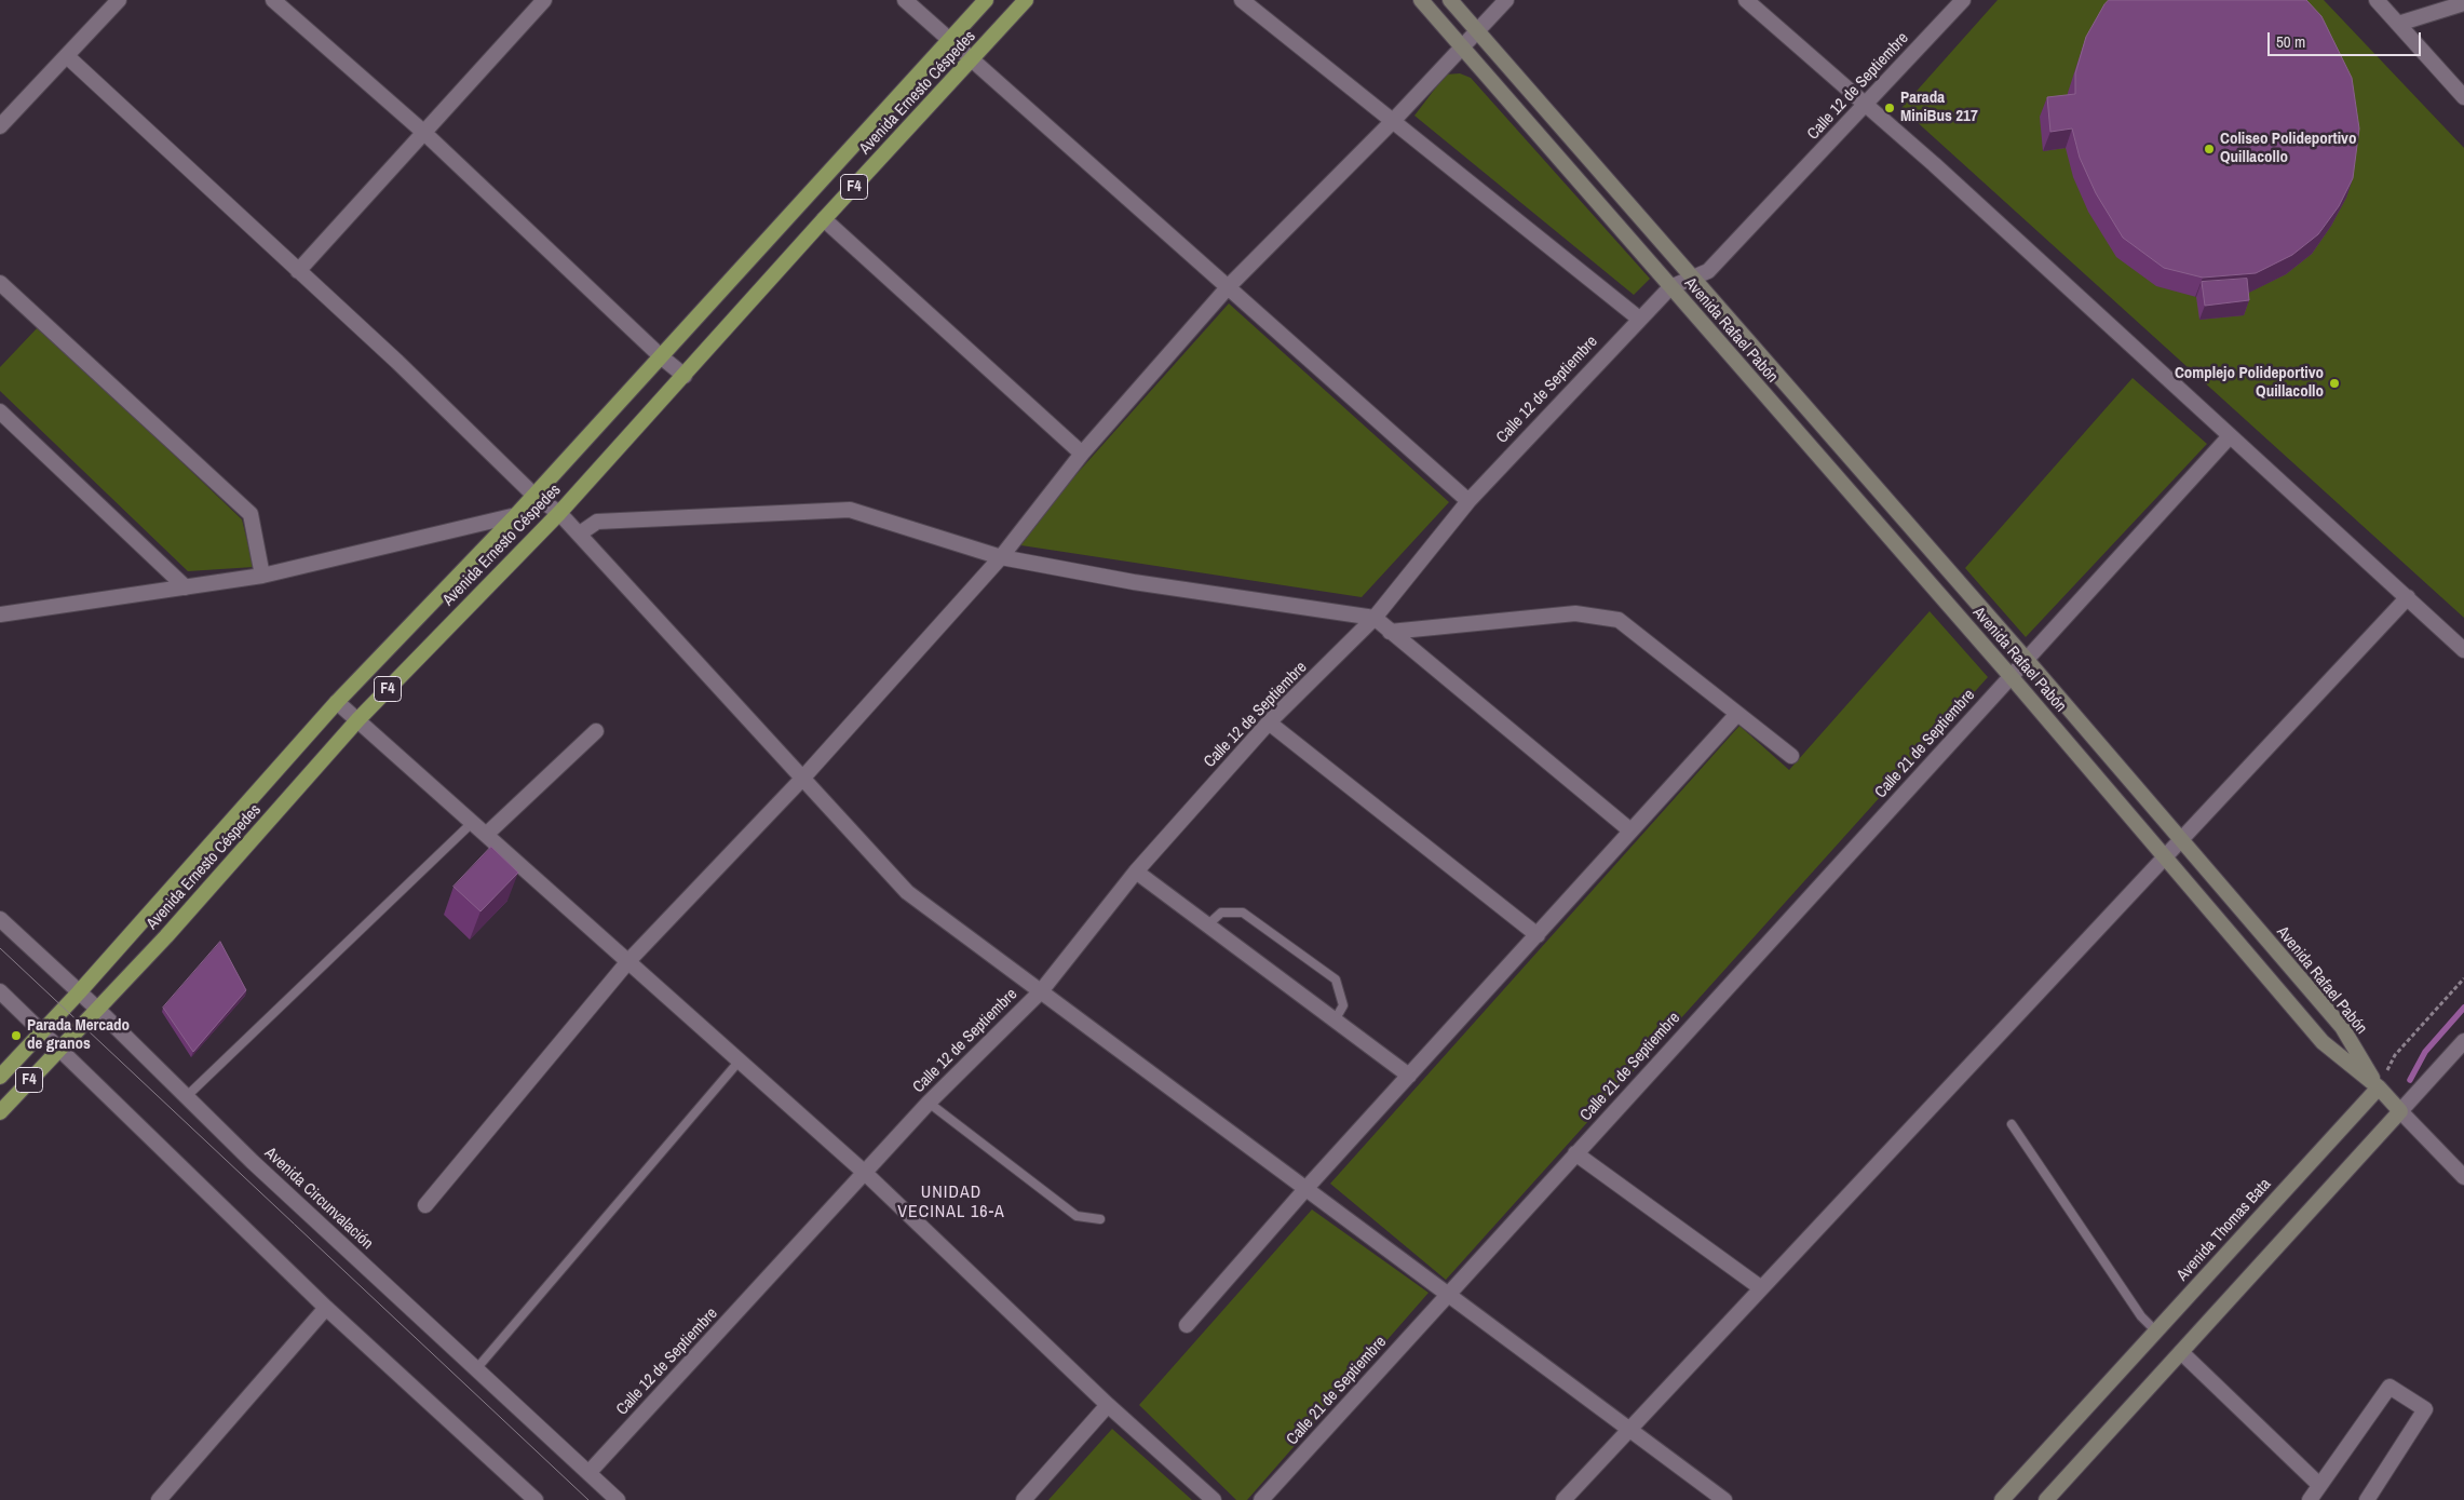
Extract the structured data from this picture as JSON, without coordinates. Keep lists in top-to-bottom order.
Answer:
{
  "streets": {
    "highway": ["Avenida Ernesto Céspedes", "F4"],
    "main road": ["Avenida Rafael Pabón", "Avenida Thomas Bata"],
    "street": ["Calle 12 de Septiembre", "Calle 21 de Septiembre", "Avenida Circunvalación"]
  },
  "crossings": [
    ["Calle 12 de Septiembre", "Avenida Rafael Pabón"],
    ["Calle 12 de Septiembre", "Avenida Circunvalación"],
    ["Avenida Ernesto Céspedes", "Avenida Circunvalación"],
    ["Avenida Rafael Pabón", "Calle 21 de Septiembre"],
    ["Avenida Rafael Pabón", "Avenida Thomas Bata"]
  ],
  "districts": ["UNIDAD VECINAL 16-A"],
  "places": [
    "Parada MiniBus 217",
    "Coliseo Polideportivo Quillacollo",
    "Complejo Polideportivo Quillacollo",
    "Parada Mercado de granos"
  ],
  "scale_bar": "50 m"
}
